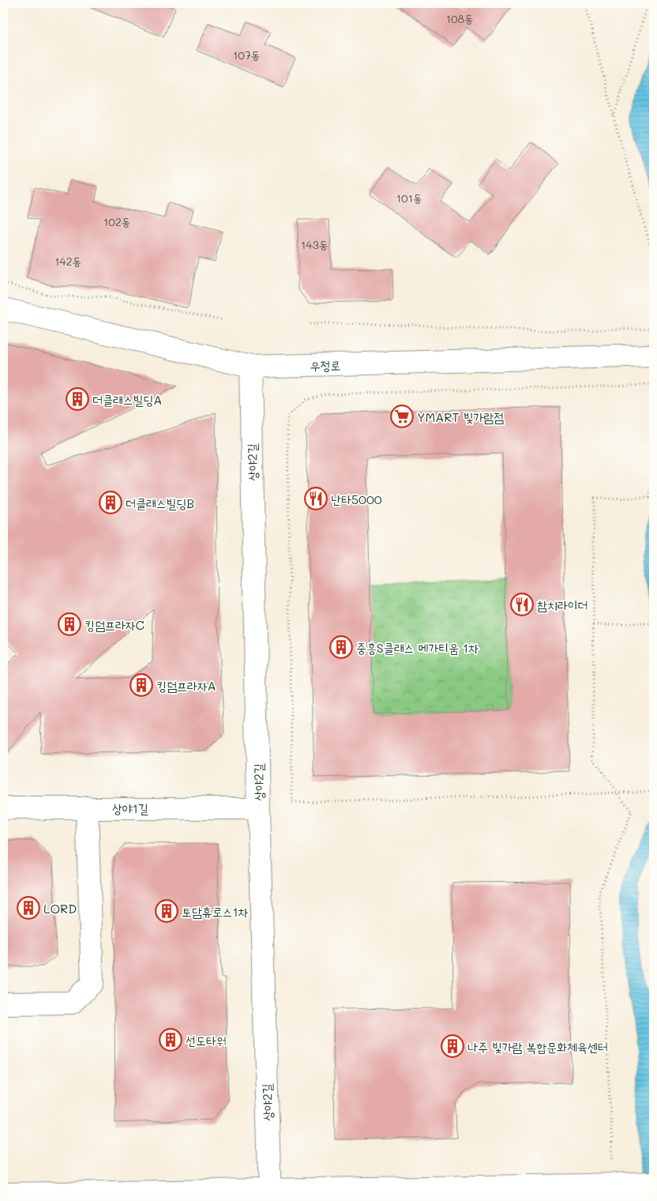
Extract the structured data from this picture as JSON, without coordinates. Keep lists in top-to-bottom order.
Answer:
{
  "streets": {
    "street": ["우정로", "상야2길", "상야1길"]
  },
  "crossings": [
    ["우정로", "상야2길"],
    ["상야2길", "상야1길"]
  ],
  "places": {
    "building": [
      "더클래스빌딩A",
      "더클래스빌딩B",
      "킹덤프라자C",
      "중흥S클래스 메가티움 1차",
      "킹덤프라자A",
      "LORD",
      "토담휴로스1차",
      "선도타워",
      "나주 빛가람 복합문화체육센터"
    ],
    "supermarket": ["YMART 빛가람점"],
    "restaurant": ["난타5000", "참치라이더"]
  },
  "house_numbers": [
    "108동",
    "107동",
    "101동",
    "102동",
    "143동",
    "142동"
  ]
}
